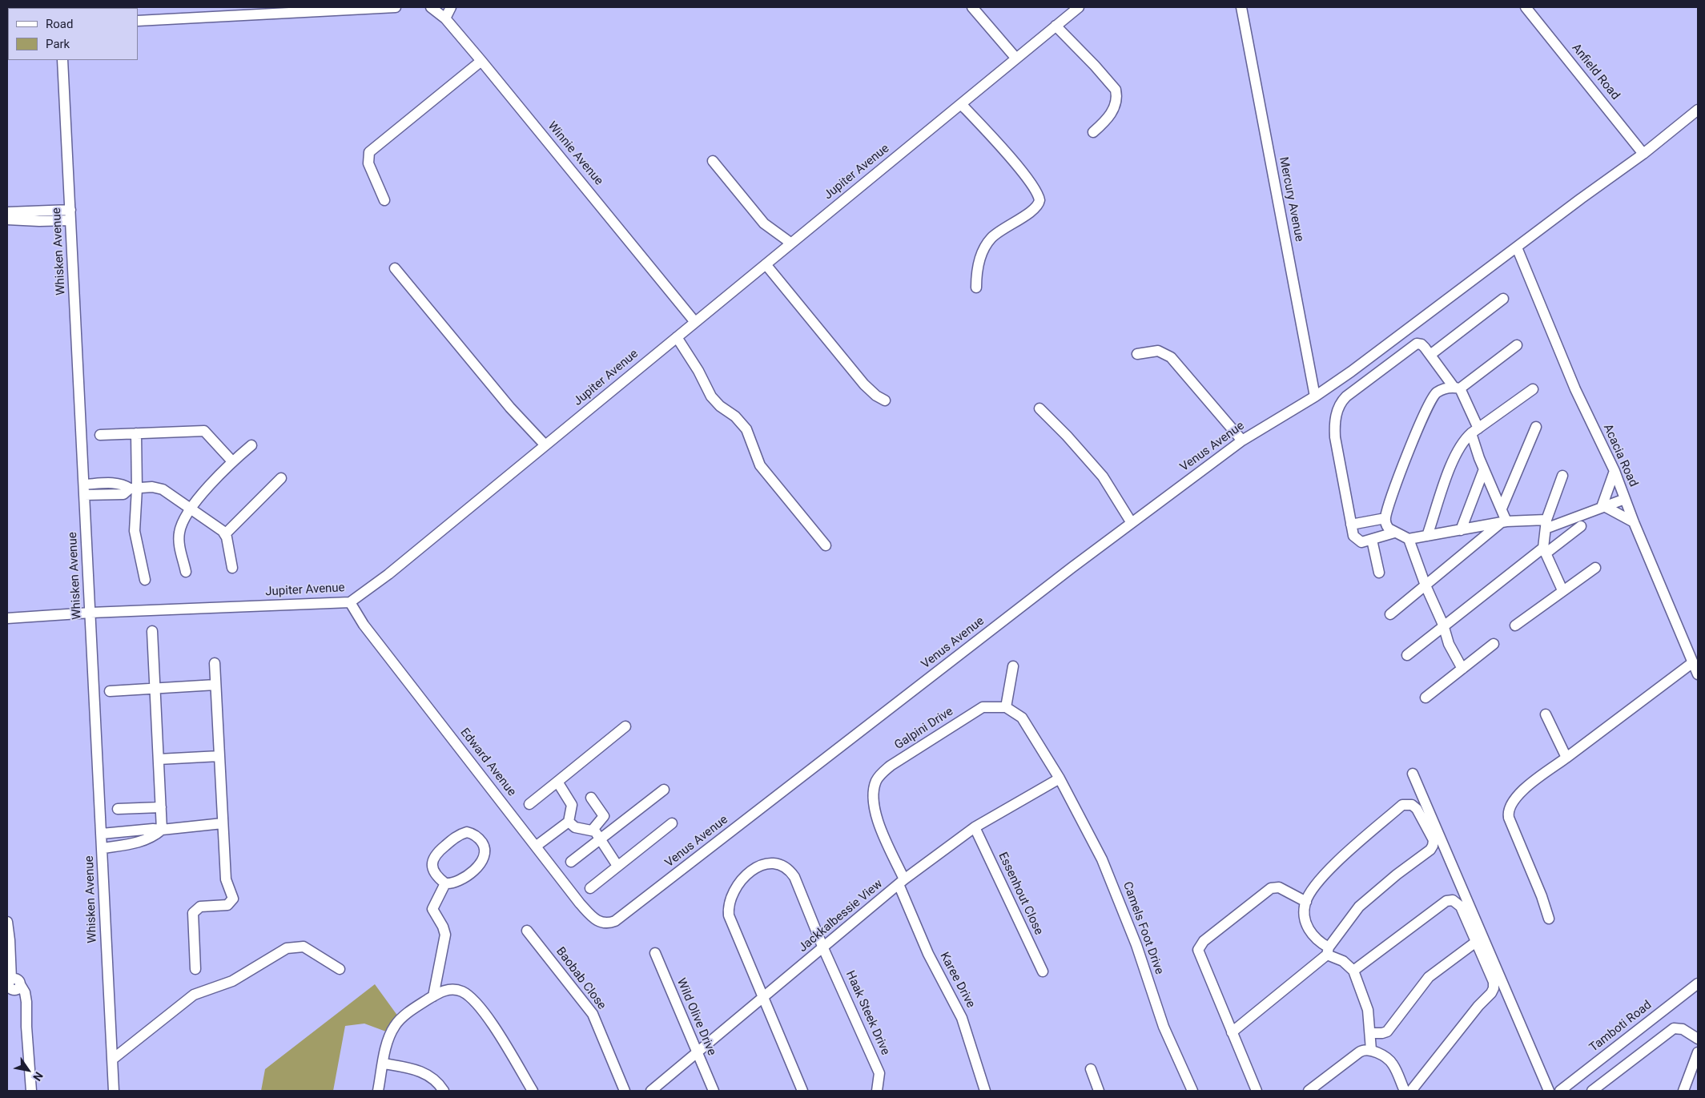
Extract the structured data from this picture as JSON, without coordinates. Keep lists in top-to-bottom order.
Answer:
{
  "streets": {
    "street": [
      "Anfield Road",
      "Winnie Avenue",
      "Jupiter Avenue",
      "Mercury Avenue",
      "Whisken Avenue",
      "Venus Avenue",
      "Acacia Road",
      "Galpini Drive",
      "Edward Avenue",
      "Essenhout Close",
      "Jackkalbessie View",
      "Camels Foot Drive",
      "Baobab Close",
      "Karee Drive",
      "Haak Steek Drive",
      "Wild Olive Drive",
      "Tamboti Road"
    ]
  },
  "crossings": [
    ["Anfield Road", "Venus Avenue"],
    ["Winnie Avenue", "Jupiter Avenue"],
    ["Jupiter Avenue", "Whisken Avenue"],
    ["Jupiter Avenue", "Edward Avenue"],
    ["Mercury Avenue", "Venus Avenue"],
    ["Venus Avenue", "Acacia Road"],
    ["Venus Avenue", "Edward Avenue"],
    ["Galpini Drive", "Jackkalbessie View"],
    ["Galpini Drive", "Karee Drive"],
    ["Essenhout Close", "Jackkalbessie View"],
    ["Jackkalbessie View", "Camels Foot Drive"],
    ["Jackkalbessie View", "Karee Drive"],
    ["Jackkalbessie View", "Haak Steek Drive"],
    ["Jackkalbessie View", "Wild Olive Drive"]
  ],
  "legend": ["Road", "Park"],
  "north": "bottom right"
}
